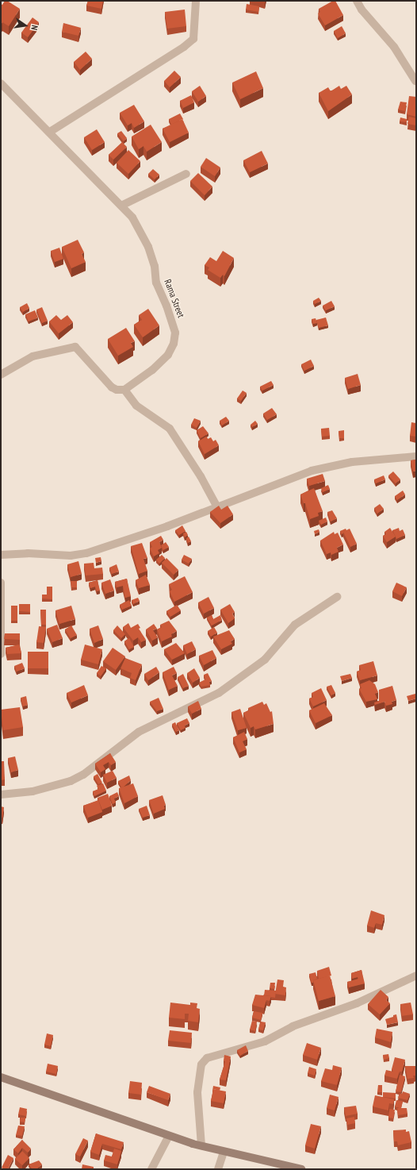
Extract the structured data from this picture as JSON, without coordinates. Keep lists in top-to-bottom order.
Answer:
{
  "streets": {
    "street": ["Rama Street"]
  },
  "north": "right"
}
